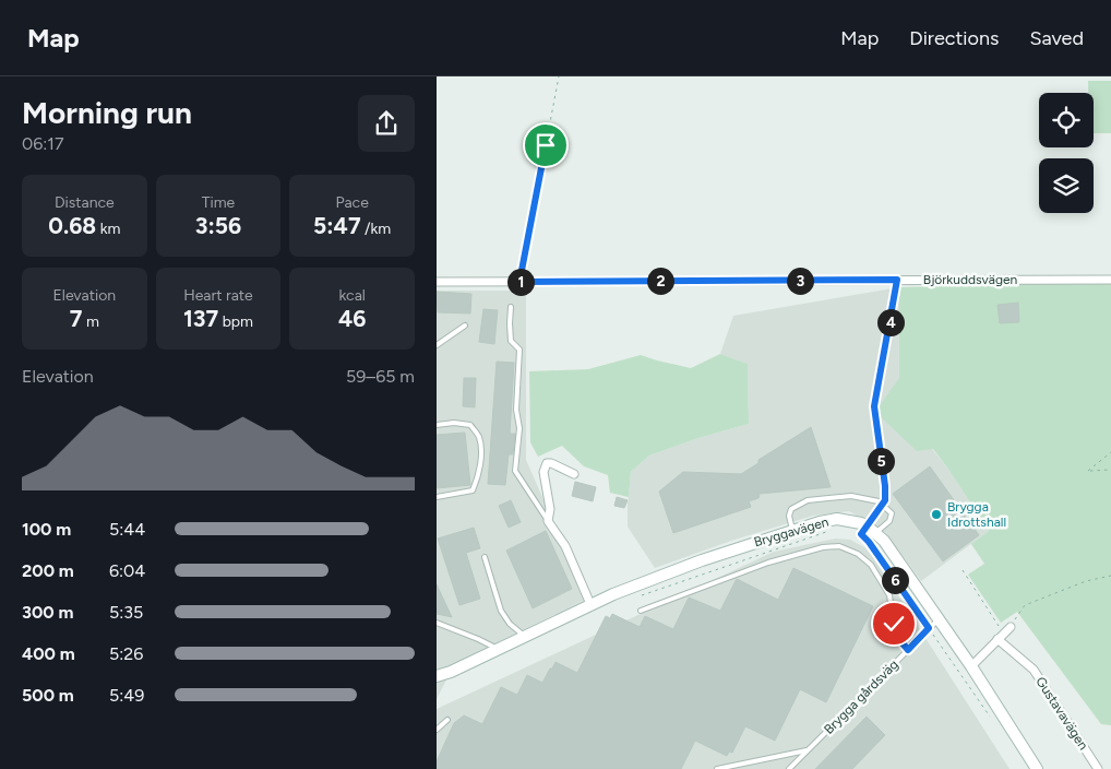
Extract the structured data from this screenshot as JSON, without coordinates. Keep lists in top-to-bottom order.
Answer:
{
  "streets": {
    "main road": ["Bryggavägen"],
    "street": ["Björkuddsvägen", "Gustavavägen"],
    "lane": ["Brygga gårdsväg"]
  },
  "places": ["Brygga Idrottshall"],
  "page": {
    "header": "Map",
    "nav": ["Map", "Directions", "Saved"],
    "heading": ["Morning run", "06:17"],
    "stats": [
      ["Distance", "0.68 km"],
      ["Time", "3:56"],
      ["Pace", "5:47 /km"],
      ["Elevation", "7 m"],
      ["Heart rate", "137 bpm"],
      ["kcal", "46"]
    ],
    "pins": [
      "2",
      "3",
      "1",
      "4",
      "5",
      "6"
    ],
    "chart": ["Elevation", "59–65 m"],
    "list": [
      {
        "name": "100 m",
        "note": "5:44"
      },
      {
        "name": "200 m",
        "note": "6:04"
      },
      {
        "name": "300 m",
        "note": "5:35"
      },
      {
        "name": "400 m",
        "note": "5:26"
      },
      {
        "name": "500 m",
        "note": "5:49"
      }
    ]
  }
}
